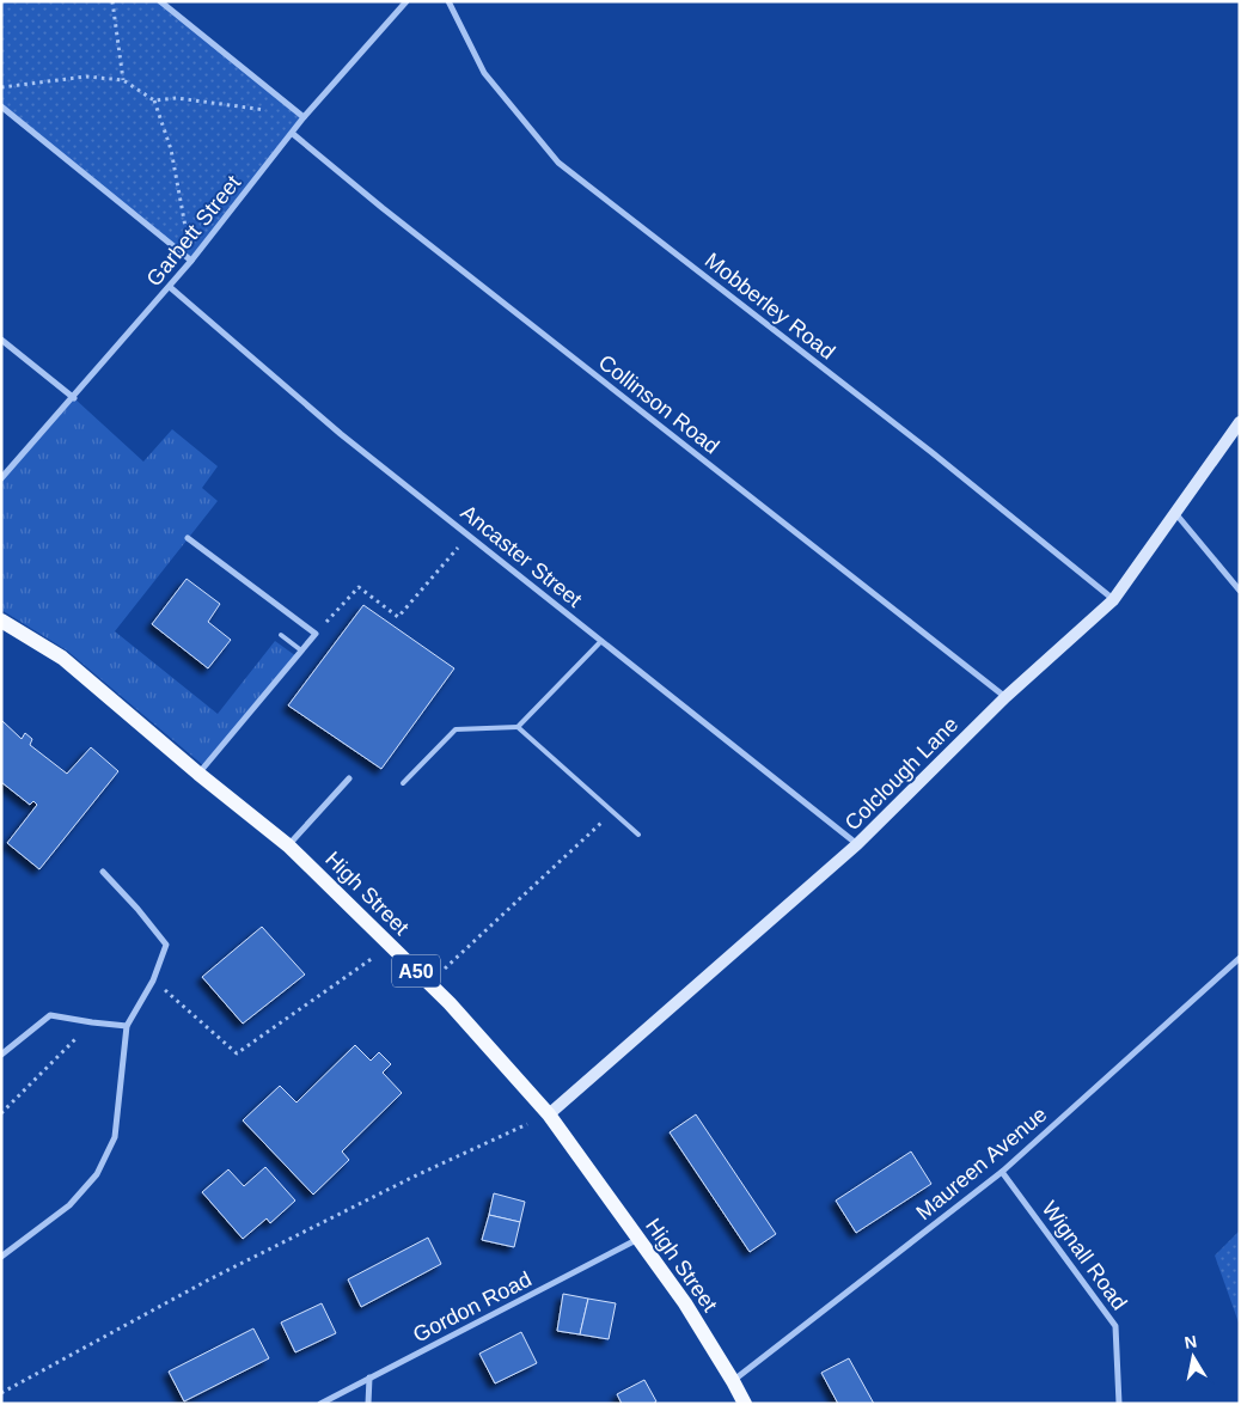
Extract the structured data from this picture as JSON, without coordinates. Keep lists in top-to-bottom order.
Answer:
{
  "streets": {
    "main road": ["High Street", "A50"],
    "street": [
      "Garbett Street",
      "Mobberley Road",
      "Collinson Road",
      "Ancaster Street",
      "Colclough Lane",
      "Maureen Avenue",
      "Wignall Road",
      "Gordon Road"
    ]
  },
  "crossings": [
    ["Garbett Street", "Collinson Road"],
    ["Garbett Street", "Ancaster Street"],
    ["Mobberley Road", "Colclough Lane"],
    ["Collinson Road", "Colclough Lane"],
    ["Ancaster Street", "Colclough Lane"],
    ["Colclough Lane", "High Street"],
    ["High Street", "Maureen Avenue"],
    ["High Street", "Gordon Road"],
    ["Maureen Avenue", "Wignall Road"]
  ],
  "north": "top"
}
